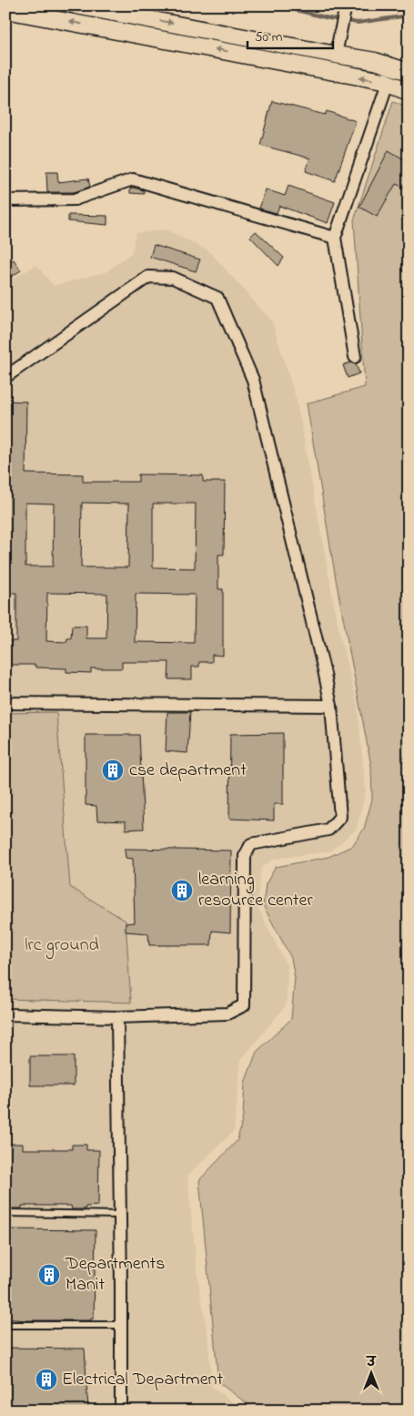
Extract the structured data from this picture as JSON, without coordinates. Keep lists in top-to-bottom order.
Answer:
{
  "parks": ["lrc ground"],
  "places": {
    "building": [
      "cse department",
      "learning resource center",
      "Departments Manit",
      "Electrical Department"
    ]
  },
  "scale_bar": "50 m",
  "north": "top"
}
